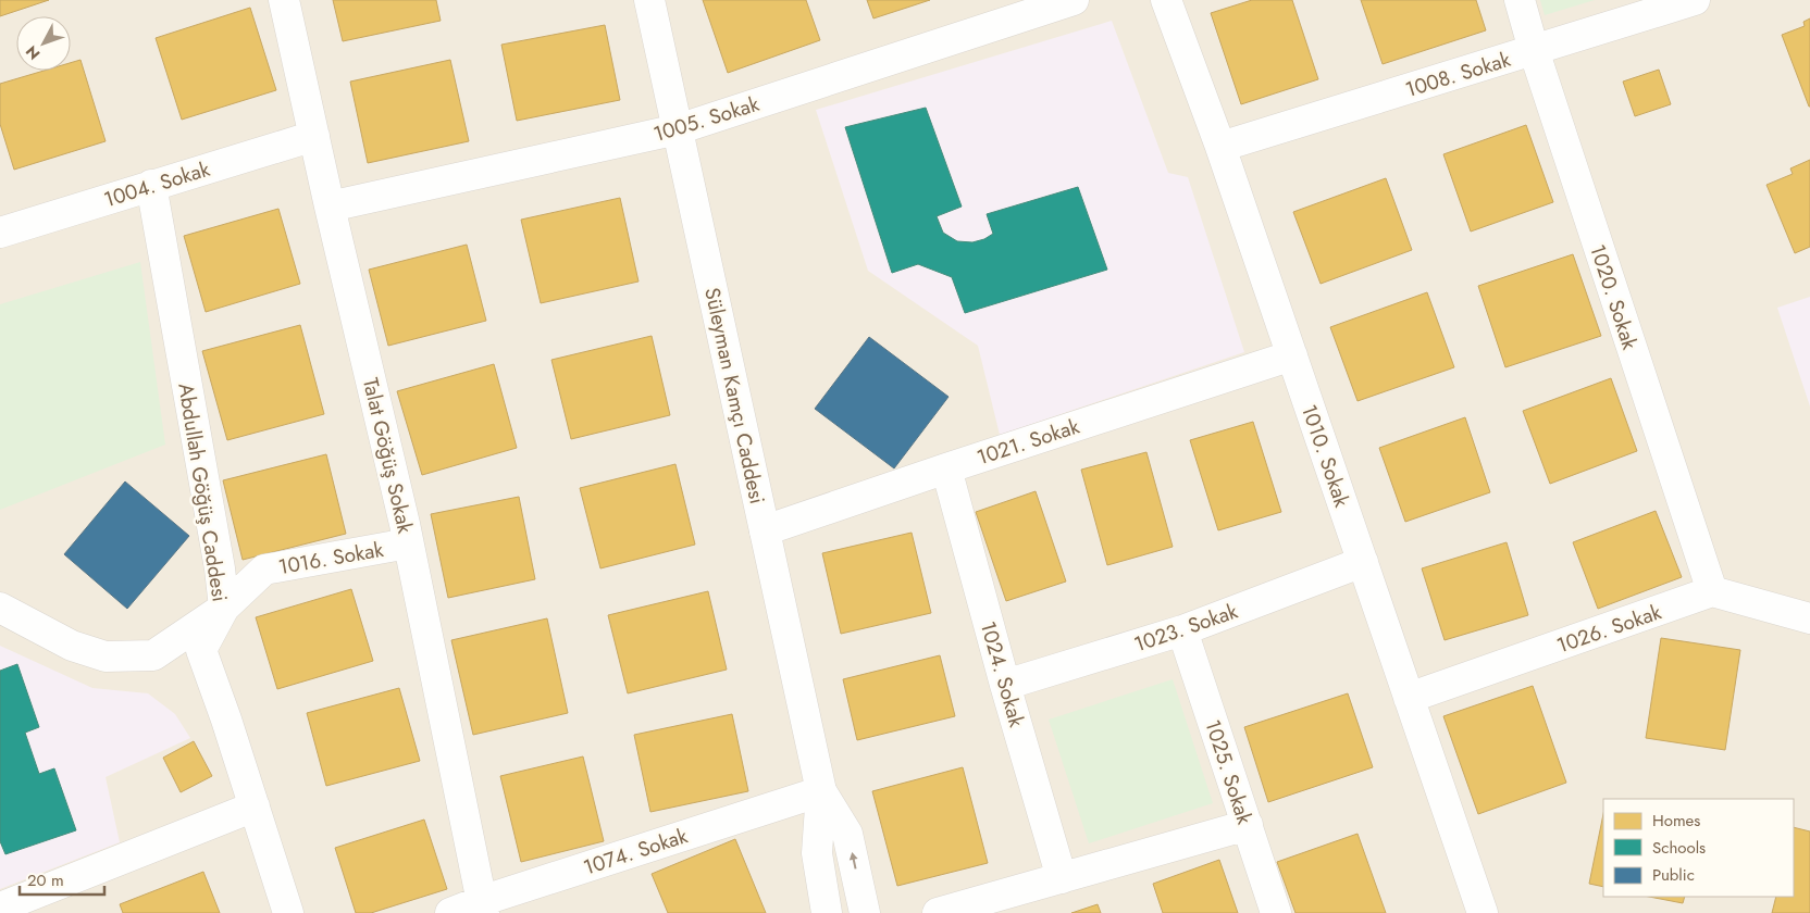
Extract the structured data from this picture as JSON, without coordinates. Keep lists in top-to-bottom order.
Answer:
{
  "streets": {
    "street": [
      "1008. Sokak",
      "1005. Sokak",
      "1004. Sokak",
      "1020. Sokak",
      "Süleyman Kamçı Caddesi",
      "1021. Sokak",
      "Talat Göğüş Sokak",
      "1010. Sokak",
      "Abdullah Göğüş Caddesi",
      "1016. Sokak",
      "1023. Sokak",
      "1026. Sokak",
      "1024. Sokak",
      "1025. Sokak",
      "1074. Sokak"
    ]
  },
  "crossings": [
    ["1008. Sokak", "1020. Sokak"],
    ["1008. Sokak", "1010. Sokak"],
    ["1005. Sokak", "Süleyman Kamçı Caddesi"],
    ["1005. Sokak", "Talat Göğüş Sokak"],
    ["1004. Sokak", "Talat Göğüş Sokak"],
    ["1004. Sokak", "Abdullah Göğüş Caddesi"],
    ["1020. Sokak", "1026. Sokak"],
    ["Süleyman Kamçı Caddesi", "1021. Sokak"],
    ["Süleyman Kamçı Caddesi", "1074. Sokak"],
    ["1021. Sokak", "1010. Sokak"],
    ["1021. Sokak", "1024. Sokak"],
    ["Talat Göğüş Sokak", "1016. Sokak"],
    ["Talat Göğüş Sokak", "1074. Sokak"],
    ["1010. Sokak", "1023. Sokak"],
    ["1010. Sokak", "1026. Sokak"],
    ["Abdullah Göğüş Caddesi", "1016. Sokak"],
    ["1023. Sokak", "1024. Sokak"],
    ["1023. Sokak", "1025. Sokak"]
  ],
  "legend": ["Homes", "Schools", "Public"],
  "scale_bar": "20 m",
  "north": "bottom left"
}
